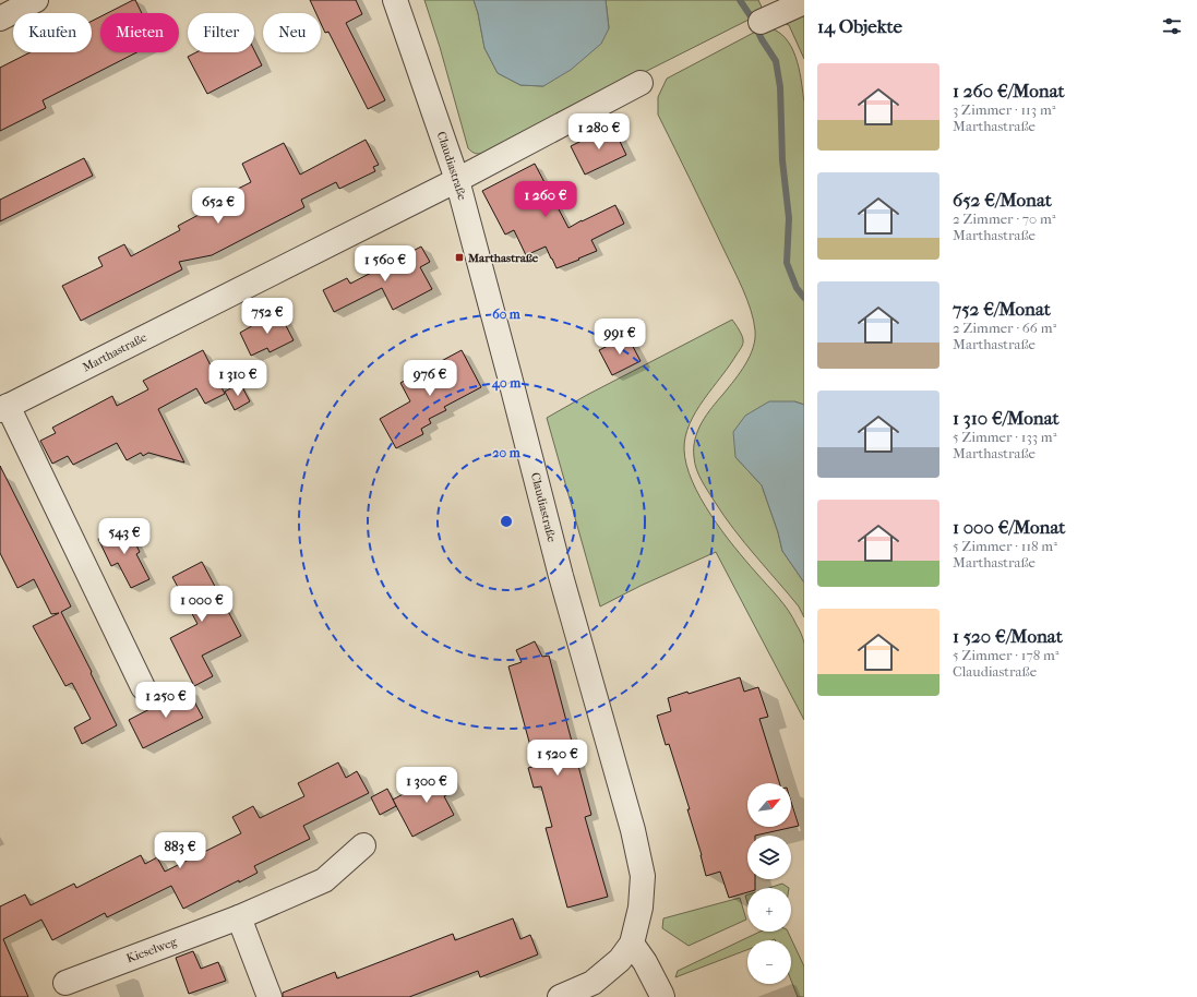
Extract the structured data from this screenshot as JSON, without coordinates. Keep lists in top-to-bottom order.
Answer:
{
  "streets": {
    "street": ["Claudiastraße", "Marthastraße", "Kieselweg"]
  },
  "crossings": [
    ["Claudiastraße", "Marthastraße"]
  ],
  "places": {
    "transit": ["Marthastraße"]
  },
  "north": "top right",
  "page": {
    "heading": "14 Objekte",
    "chip": [
      "Kaufen",
      "Mieten",
      "Filter",
      "Neu"
    ],
    "list": [
      {
        "name": "1 260 €/Monat",
        "note": "3 Zimmer · 113 m² · Marthastraße"
      },
      {
        "name": "652 €/Monat",
        "note": "2 Zimmer · 70 m² · Marthastraße"
      },
      {
        "name": "752 €/Monat",
        "note": "2 Zimmer · 66 m² · Marthastraße"
      },
      {
        "name": "1 310 €/Monat",
        "note": "5 Zimmer · 133 m² · Marthastraße"
      },
      {
        "name": "1 000 €/Monat",
        "note": "5 Zimmer · 118 m² · Marthastraße"
      },
      {
        "name": "1 520 €/Monat",
        "note": "5 Zimmer · 178 m² · Claudiastraße"
      }
    ],
    "price": [
      "1 280 €",
      "1 260 €",
      "652 €",
      "1 560 €",
      "752 €",
      "991 €",
      "1 310 €",
      "976 €",
      "543 €",
      "1 000 €",
      "1 250 €",
      "1 520 €",
      "1 300 €",
      "883 €"
    ],
    "map_buttons": ["+", "−"]
  },
  "rings": ["60 m", "40 m", "20 m"]
}
